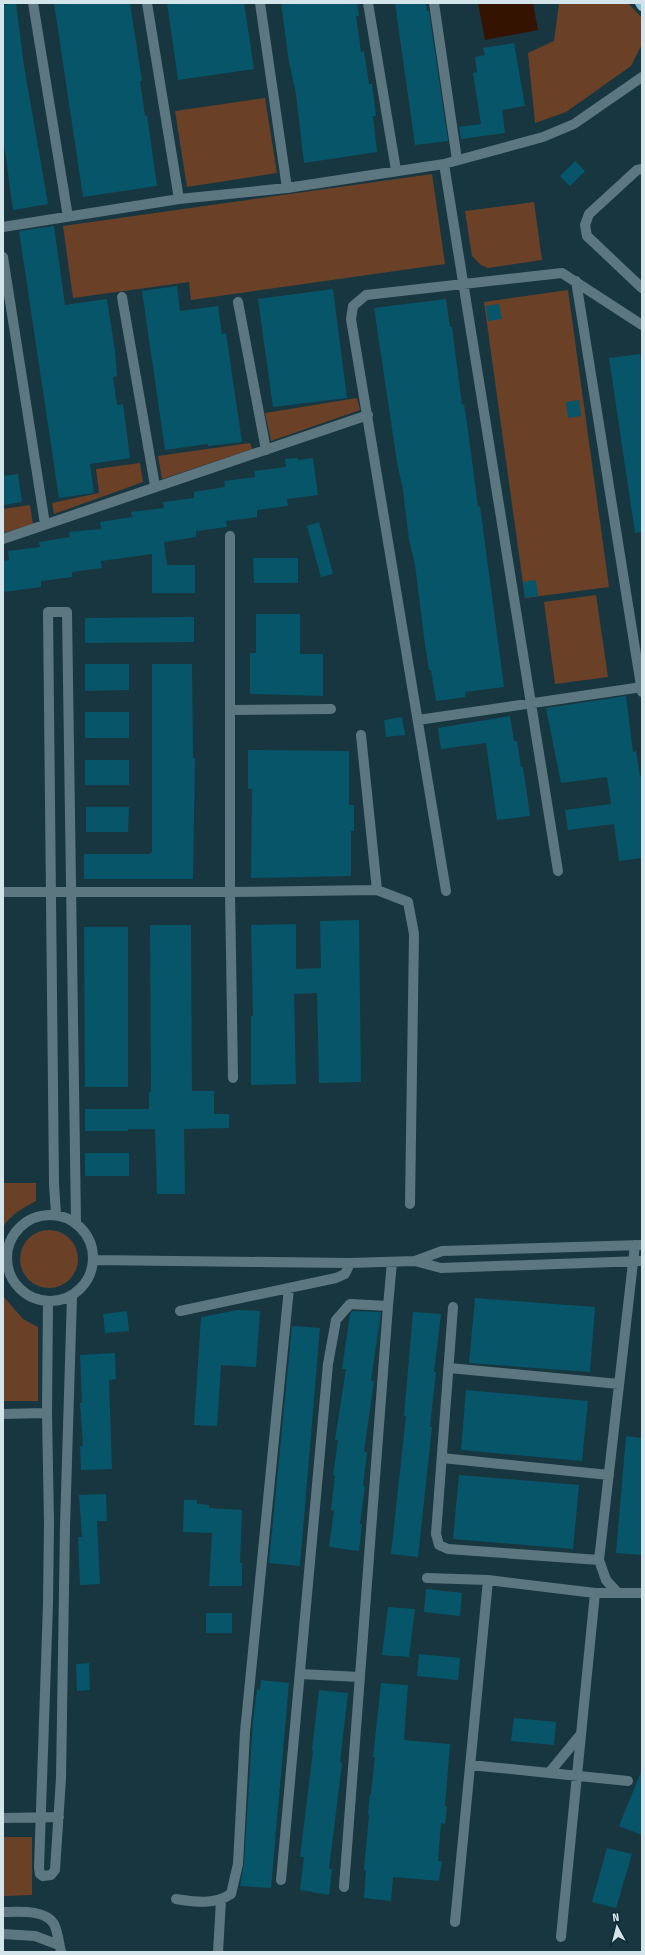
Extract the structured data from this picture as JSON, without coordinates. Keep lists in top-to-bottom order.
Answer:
{
  "north": "top"
}
